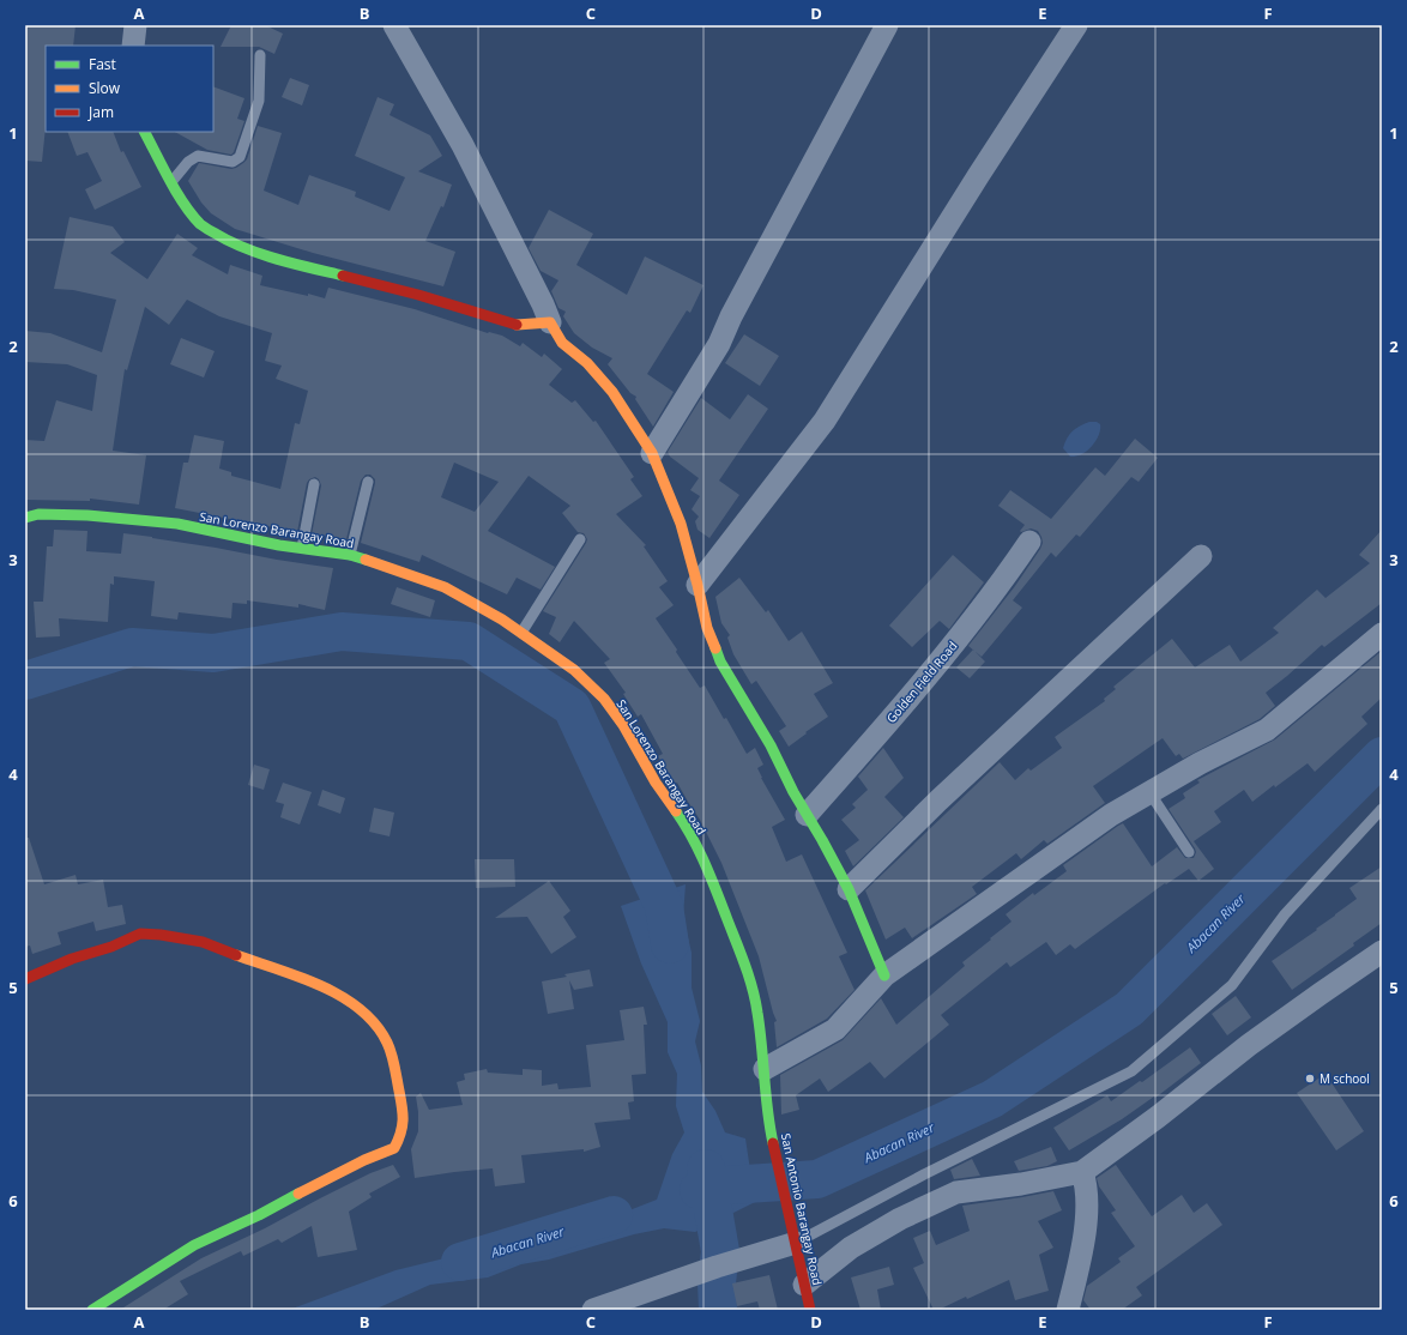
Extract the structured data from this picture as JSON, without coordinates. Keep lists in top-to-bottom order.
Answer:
{
  "streets": {
    "street": ["San Lorenzo Barangay Road", "Golden Field Road", "San Antonio Barangay Road"]
  },
  "crossings": [
    ["San Lorenzo Barangay Road", "San Antonio Barangay Road"]
  ],
  "water": ["Abacan River"],
  "places": ["M school"],
  "legend": ["Fast", "Slow", "Jam"],
  "grid": {
    "columns": [
      "A",
      "B",
      "C",
      "D",
      "E",
      "F"
    ],
    "rows": [
      "1",
      "2",
      "3",
      "4",
      "5",
      "6"
    ]
  }
}
